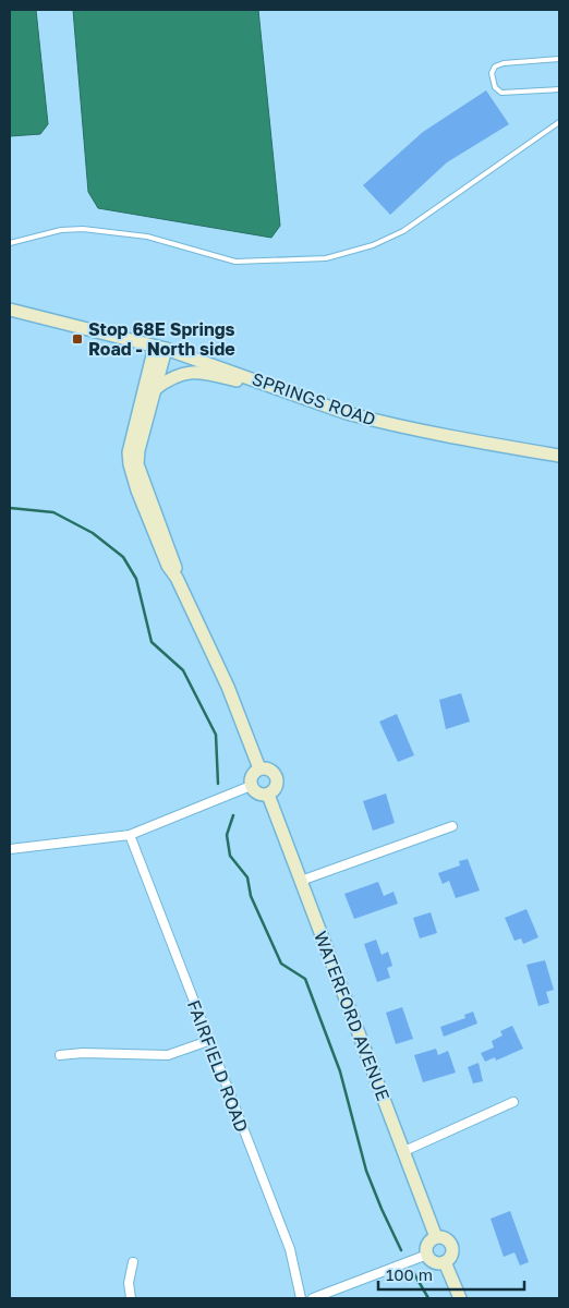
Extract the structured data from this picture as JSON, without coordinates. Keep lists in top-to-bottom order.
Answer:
{
  "streets": {
    "street": ["SPRINGS ROAD", "WATERFORD AVENUE", "FAIRFIELD ROAD"]
  },
  "places": {
    "transit": ["Stop 68E Springs Road - North side"]
  },
  "scale_bar": "100 m"
}
